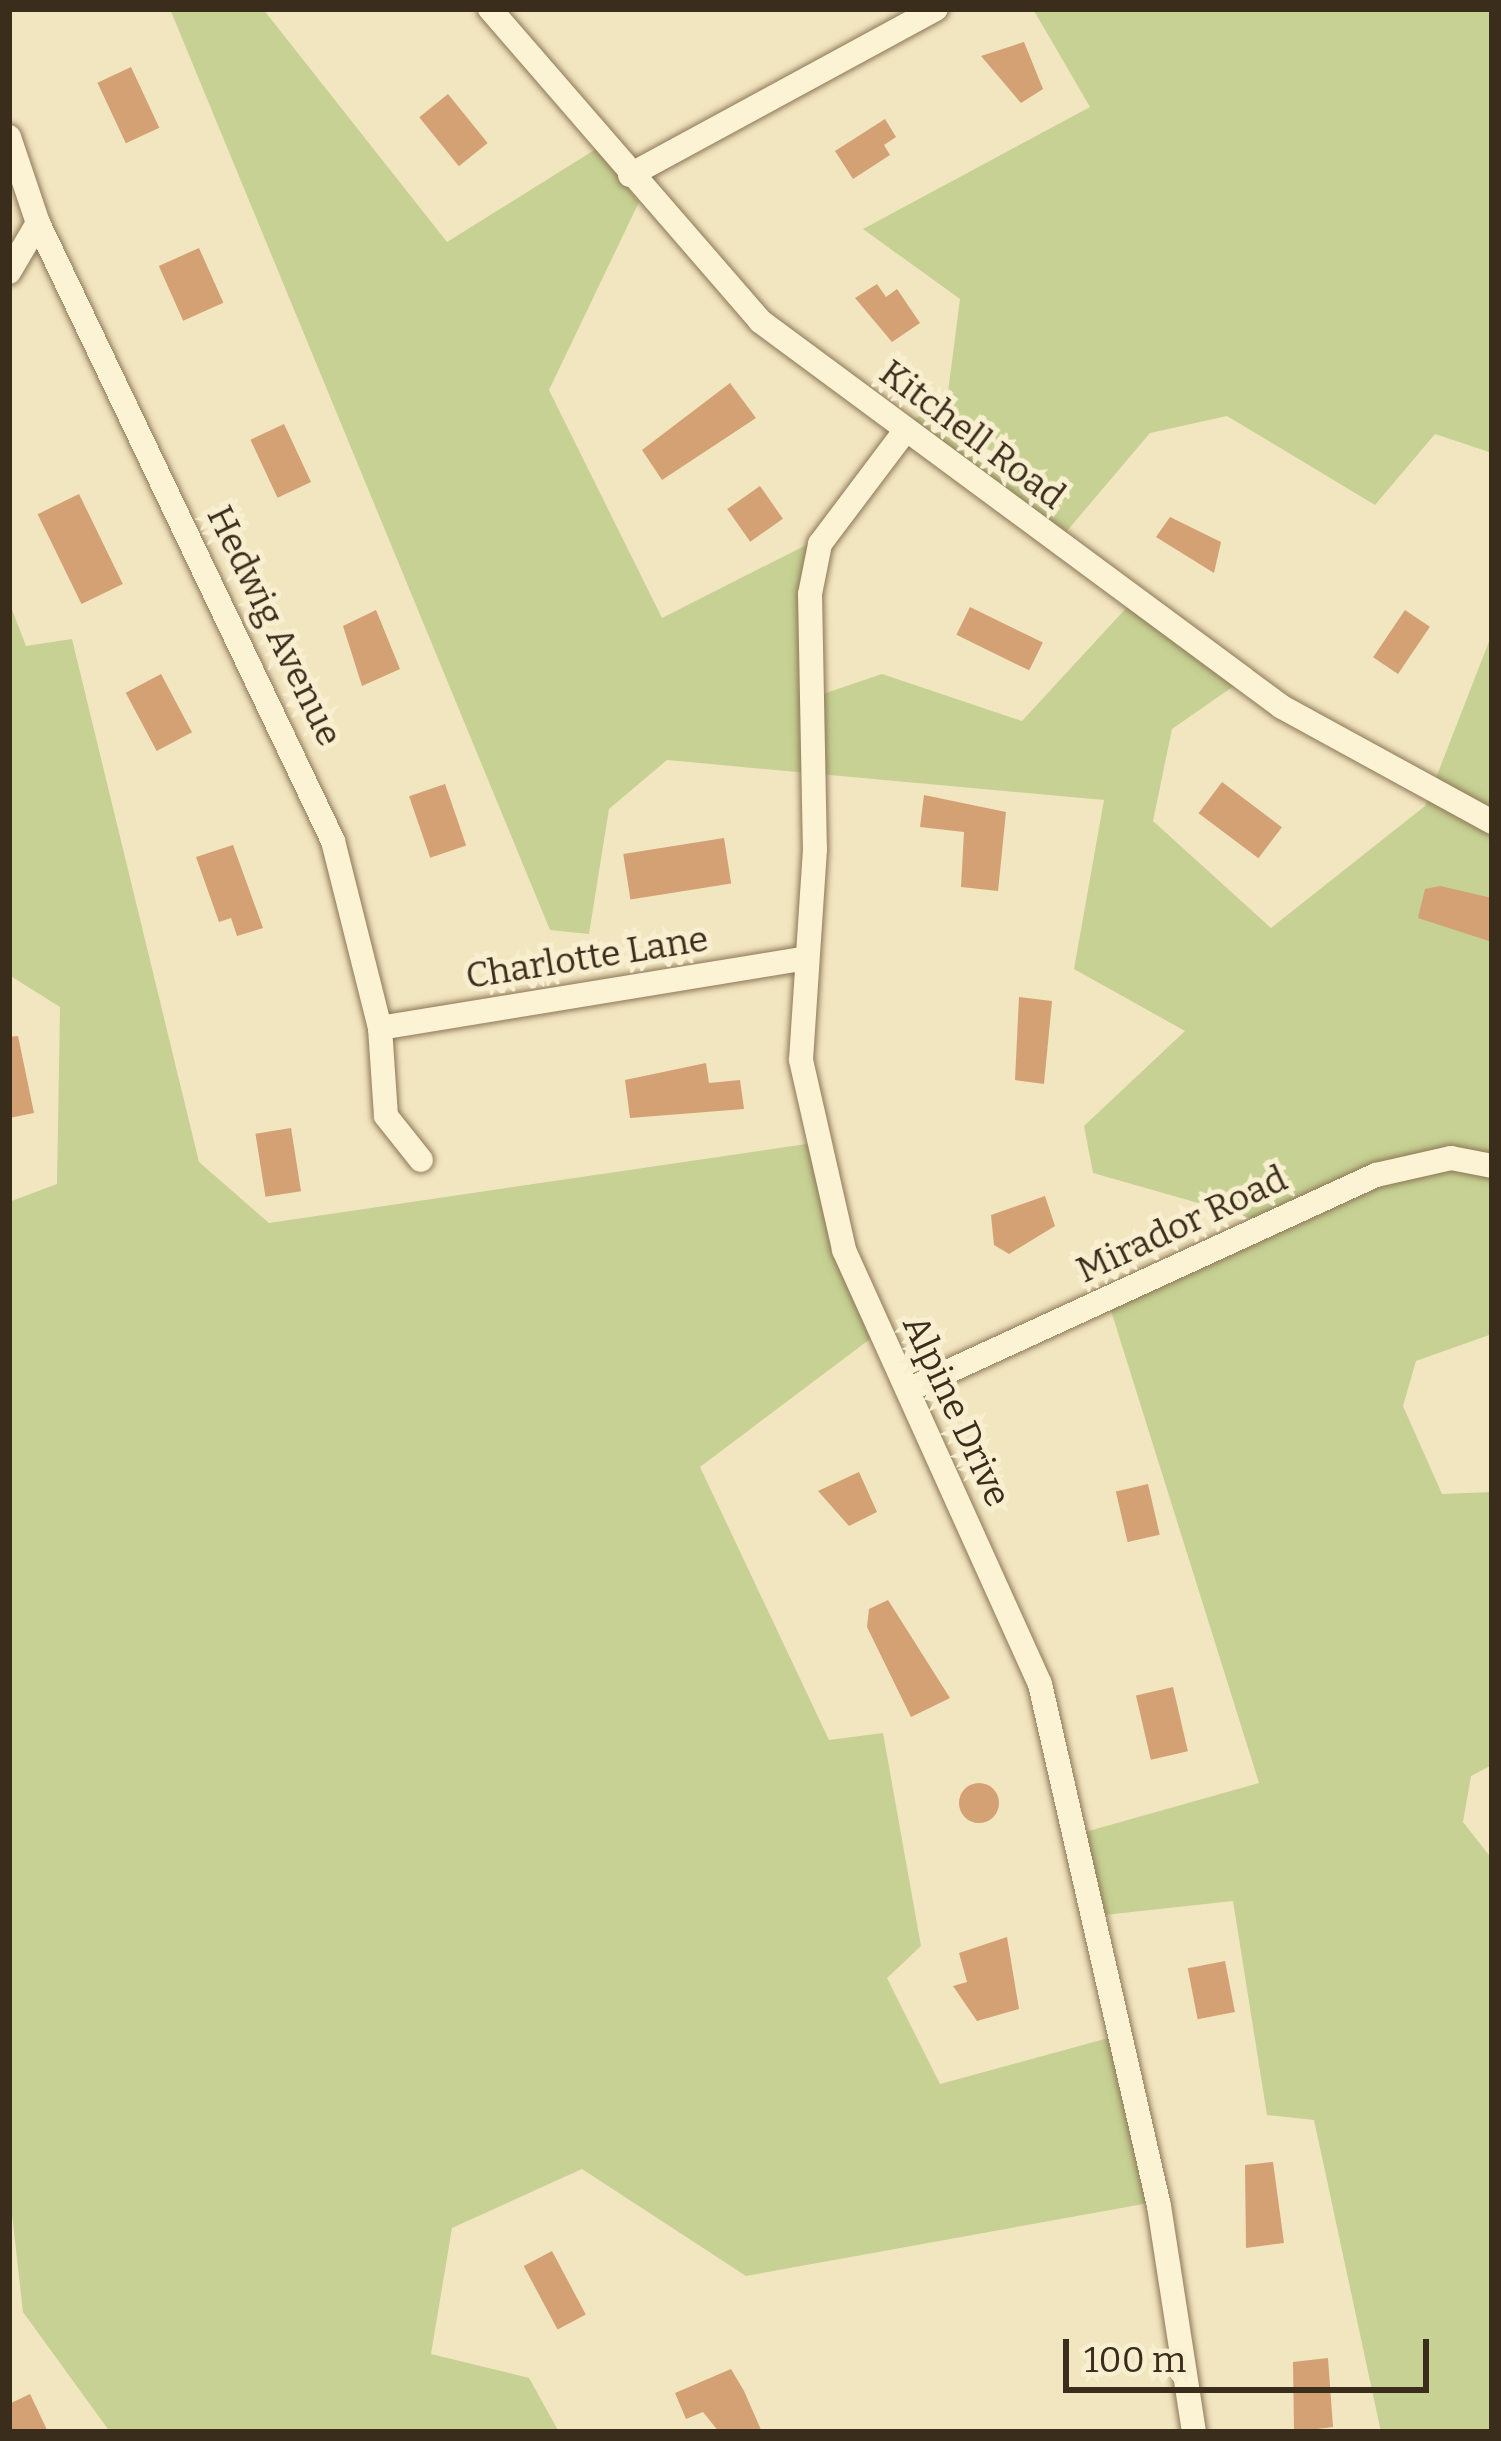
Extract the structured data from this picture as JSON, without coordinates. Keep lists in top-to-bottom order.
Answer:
{
  "streets": {
    "street": [
      "Kitchell Road",
      "Hedwig Avenue",
      "Charlotte Lane",
      "Mirador Road",
      "Alpine Drive"
    ]
  },
  "crossings": [
    ["Kitchell Road", "Alpine Drive"],
    ["Hedwig Avenue", "Charlotte Lane"],
    ["Charlotte Lane", "Alpine Drive"],
    ["Mirador Road", "Alpine Drive"]
  ],
  "scale_bar": "100 m"
}
